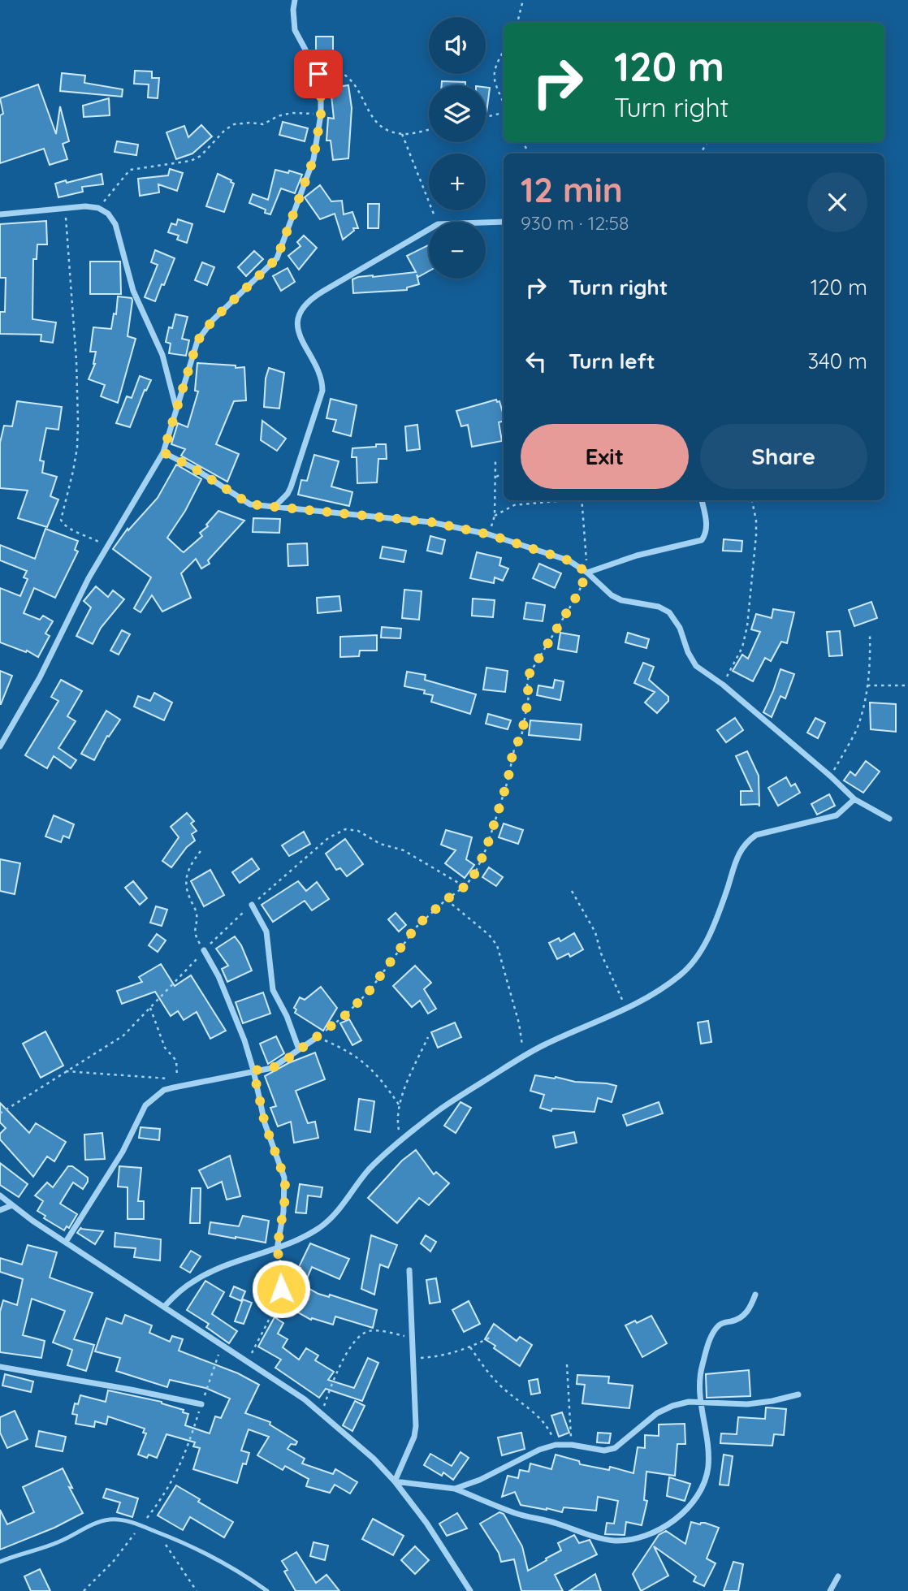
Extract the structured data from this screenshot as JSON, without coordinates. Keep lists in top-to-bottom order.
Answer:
{
  "page": {
    "map_buttons": ["+", "−"],
    "turn": ["120 m", "Turn right"],
    "heading": ["12 min", "930 m · 12:58"],
    "list": [
      {
        "name": "Turn right",
        "value": "120 m"
      },
      {
        "name": "Turn left",
        "value": "340 m"
      }
    ],
    "buttons": ["Exit", "Share"]
  }
}
